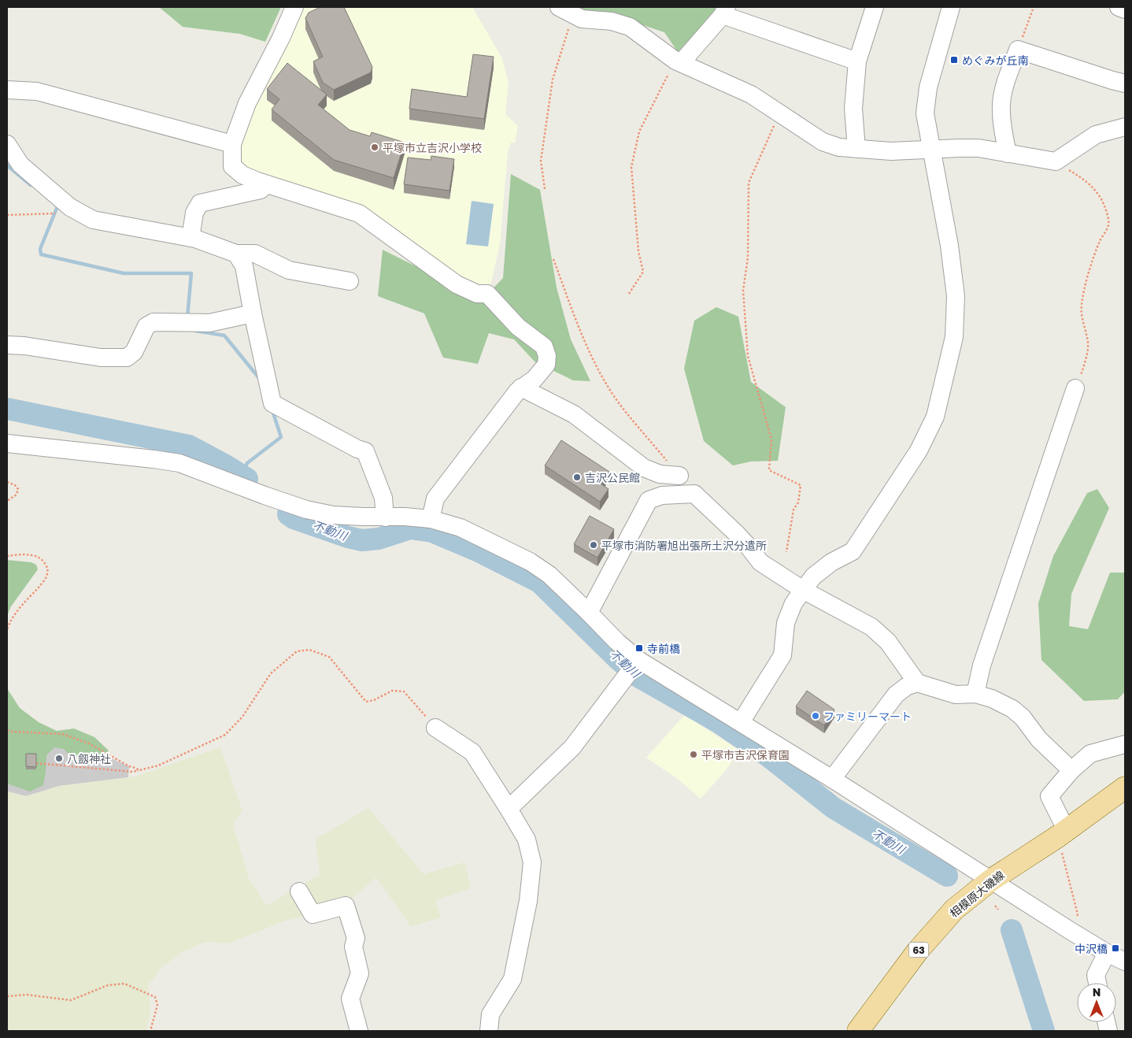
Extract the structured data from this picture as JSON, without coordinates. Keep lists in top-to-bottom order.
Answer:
{
  "streets": {
    "main road": ["相模原大磯線", "63"]
  },
  "water": ["不動川"],
  "places": {
    "transit": ["めぐみが丘南", "寺前橋", "中沢橋"],
    "other": [
      "平塚市立吉沢小学校",
      "吉沢公民館",
      "平塚市消防署旭出張所土沢分遣所",
      "ファミリーマート",
      "平塚市吉沢保育園",
      "八劔神社"
    ]
  },
  "north": "top"
}
